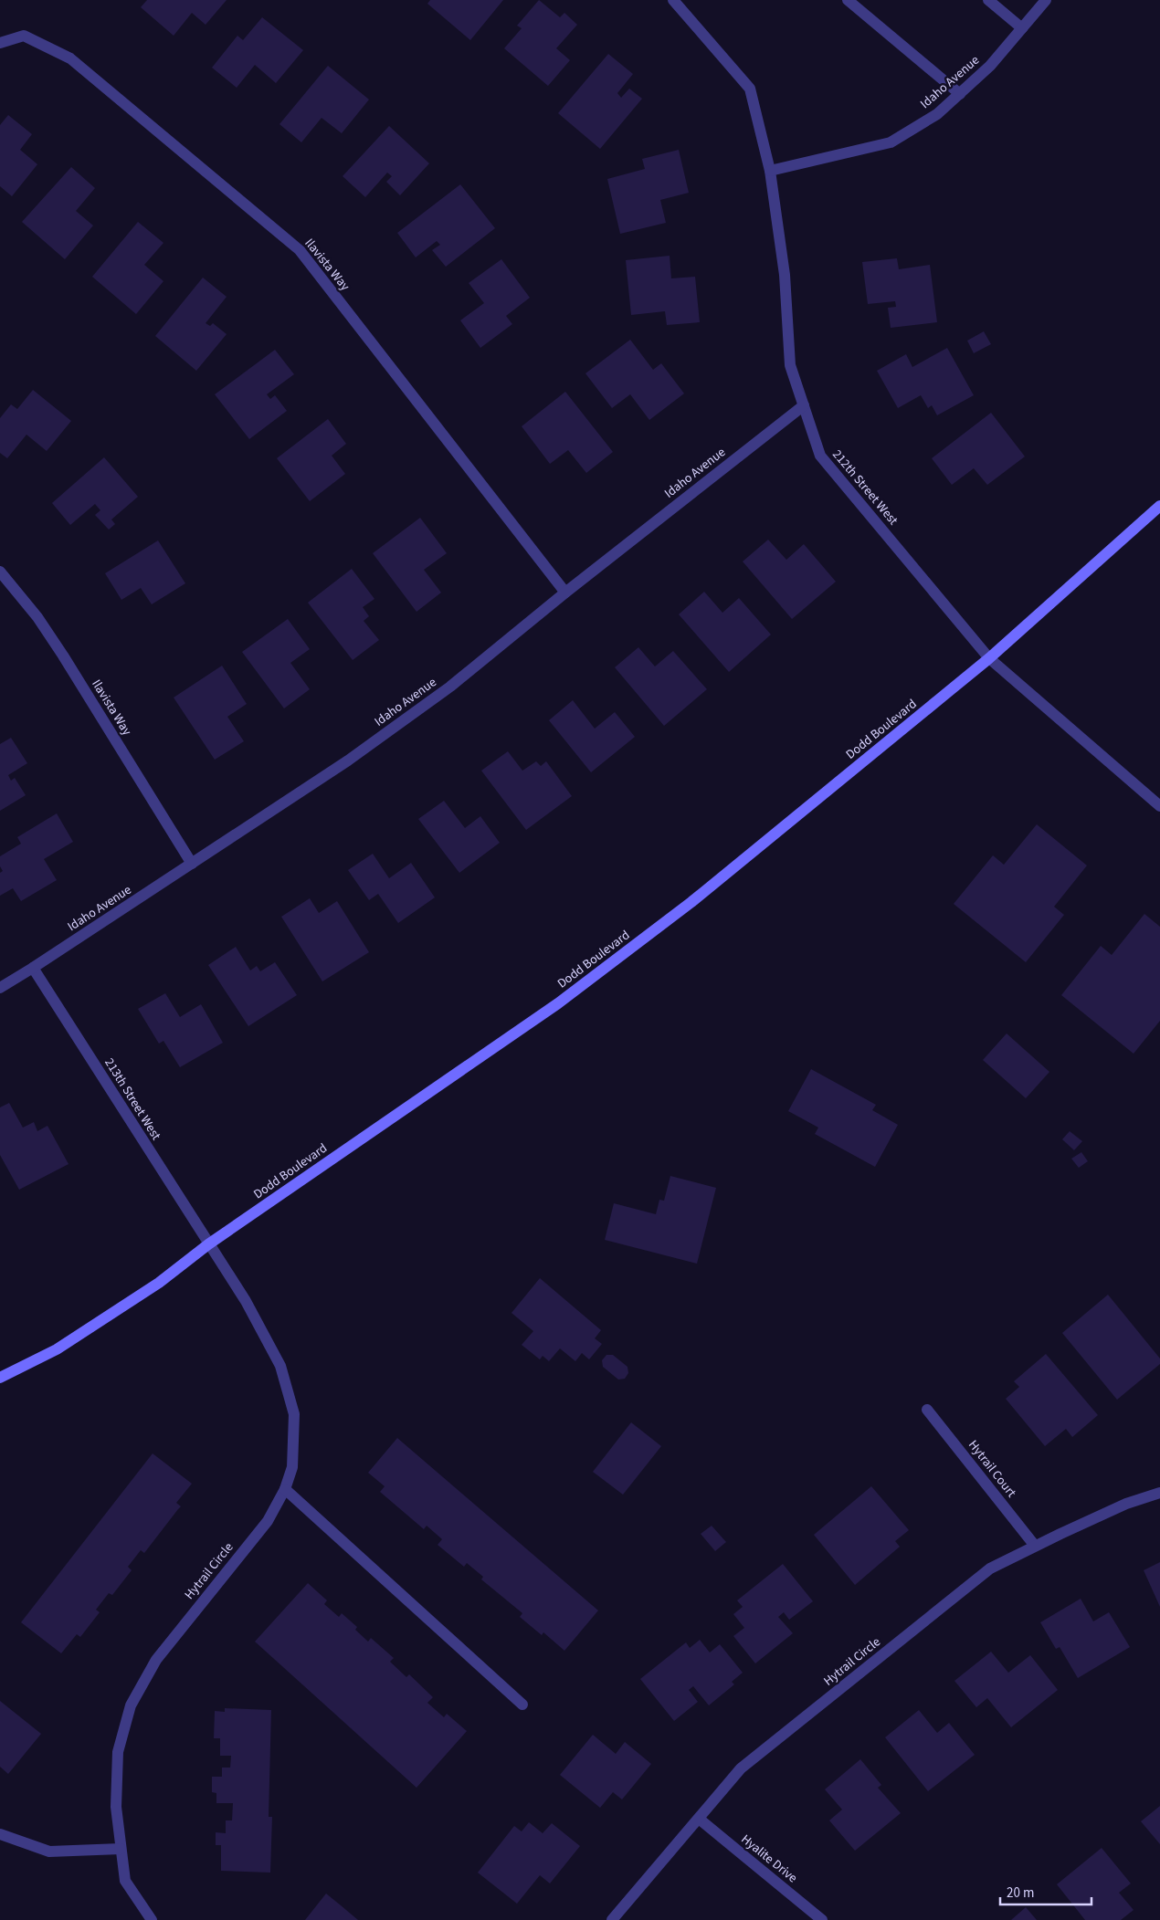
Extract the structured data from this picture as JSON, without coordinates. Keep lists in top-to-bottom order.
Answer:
{
  "streets": {
    "main road": ["Dodd Boulevard"],
    "street": [
      "Idaho Avenue",
      "Ilavista Way",
      "212th Street West",
      "213th Street West",
      "Hytrail Court",
      "Hytrail Circle",
      "Hyalite Drive"
    ]
  },
  "crossings": [
    ["Idaho Avenue", "Ilavista Way"],
    ["Idaho Avenue", "212th Street West"],
    ["Idaho Avenue", "213th Street West"],
    ["212th Street West", "Dodd Boulevard"],
    ["Dodd Boulevard", "213th Street West"],
    ["Dodd Boulevard", "Hytrail Circle"],
    ["213th Street West", "Hytrail Circle"],
    ["Hytrail Court", "Hytrail Circle"],
    ["Hytrail Circle", "Hyalite Drive"]
  ],
  "scale_bar": "20 m"
}
